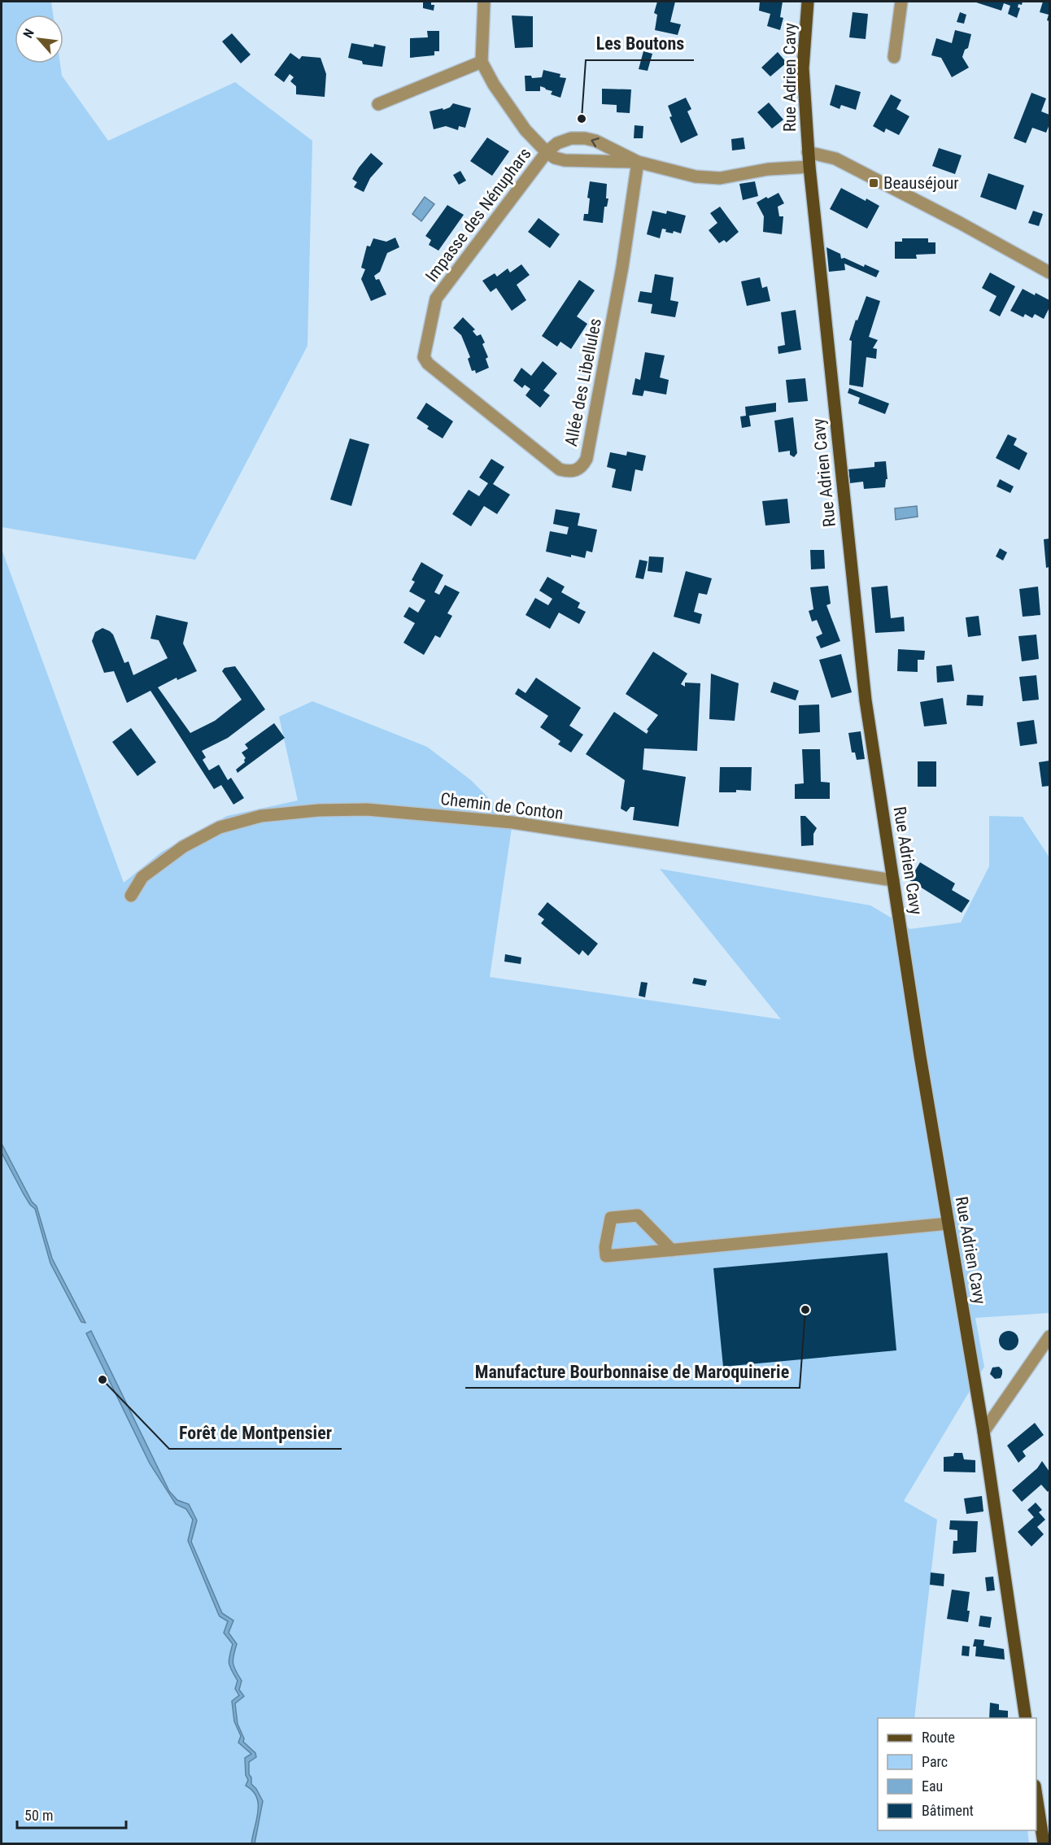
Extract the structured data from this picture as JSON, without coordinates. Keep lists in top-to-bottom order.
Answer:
{
  "streets": {
    "main road": ["Rue Adrien Cavy"],
    "street": ["Impasse des Nénuphars", "Allée des Libellules", "Chemin de Conton"]
  },
  "crossings": [
    ["Rue Adrien Cavy", "Chemin de Conton"],
    ["Impasse des Nénuphars", "Allée des Libellules"]
  ],
  "places": {
    "other": ["Les Boutons", "Manufacture Bourbonnaise de Maroquinerie", "Forêt de Montpensier"],
    "transit": ["Beauséjour"]
  },
  "legend": [
    "Route",
    "Parc",
    "Eau",
    "Bâtiment"
  ],
  "scale_bar": "50 m",
  "north": "top left"
}
